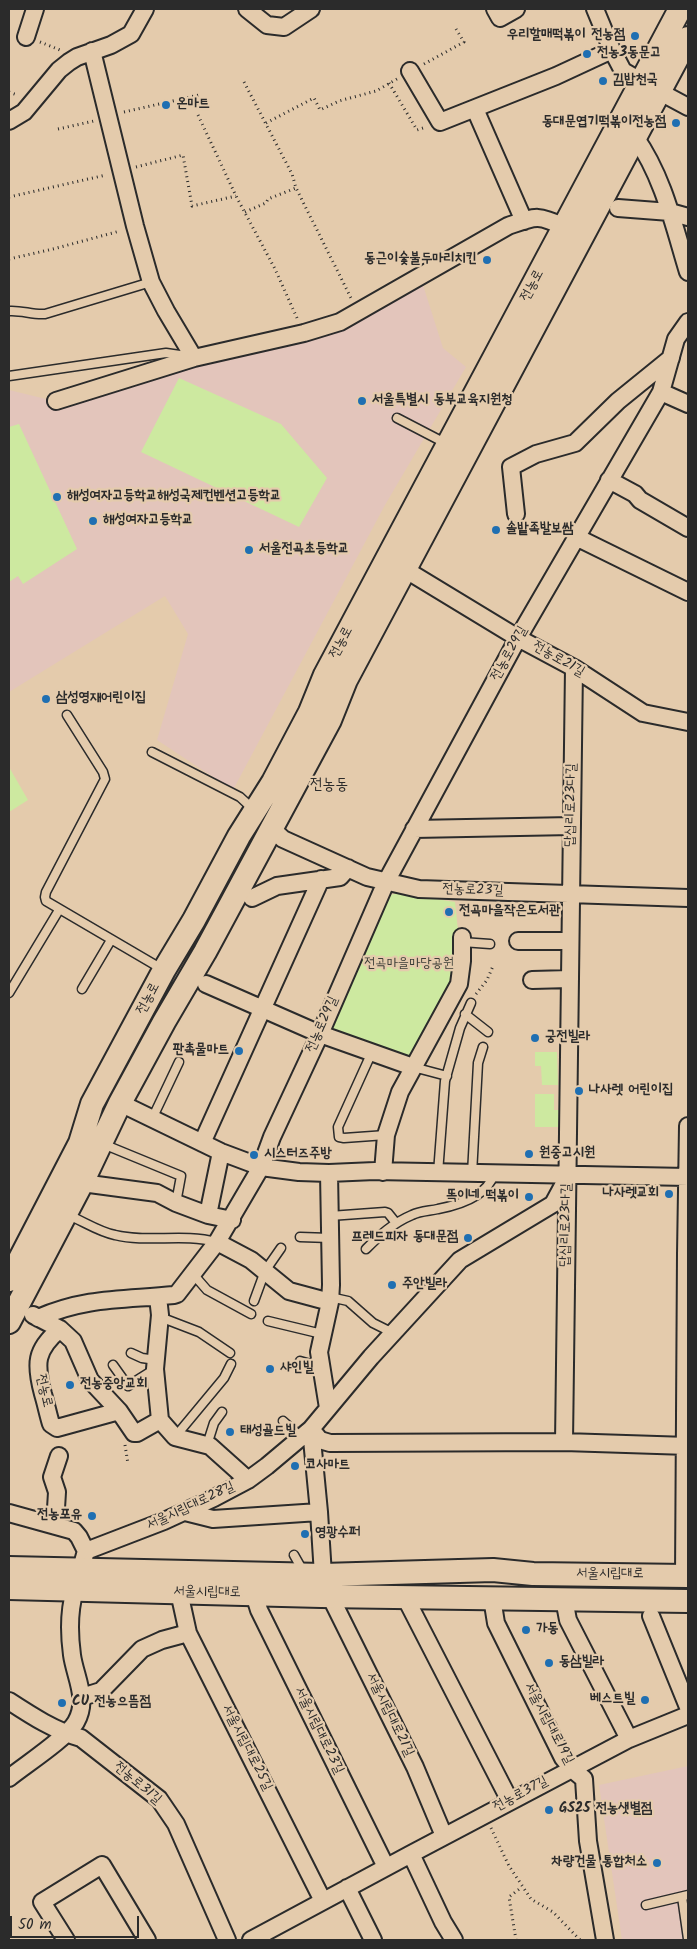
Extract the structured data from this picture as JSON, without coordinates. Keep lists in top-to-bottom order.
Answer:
{
  "streets": {
    "main road": ["전농로", "서울시립대로"],
    "street": [
      "전농로29길",
      "전농로21길",
      "답십리로23다길",
      "전농로23길",
      "서울시립대로28길",
      "서울시립대로21길",
      "서울시립대로19길",
      "서울시립대로23길",
      "서울시립대로25길",
      "전농로31길",
      "전농로37길"
    ]
  },
  "crossings": [
    ["전농로", "전농로21길"],
    ["전농로", "전농로23길"],
    ["전농로29길", "전농로21길"],
    ["전농로29길", "전농로23길"],
    ["전농로21길", "답십리로23다길"],
    ["답십리로23다길", "전농로23길"],
    ["답십리로23다길", "서울시립대로28길"],
    ["서울시립대로28길", "서울시립대로"],
    ["서울시립대로", "서울시립대로21길"],
    ["서울시립대로", "서울시립대로19길"],
    ["서울시립대로", "서울시립대로23길"],
    ["서울시립대로", "서울시립대로25길"],
    ["서울시립대로", "전농로37길"],
    ["서울시립대로21길", "전농로37길"],
    ["서울시립대로19길", "전농로37길"],
    ["서울시립대로23길", "전농로37길"],
    ["서울시립대로25길", "전농로37길"]
  ],
  "districts": ["전농동"],
  "parks": ["전곡마을마당공원"],
  "places": [
    "우리할매떡볶이 전농점",
    "전농3동문고",
    "김밥천국",
    "온마트",
    "동대문엽기떡볶이전농점",
    "동근이숯불두마리치킨",
    "서울특별시 동부교육지원청",
    "해성여자고등학교해성국제컨벤션고등학교",
    "해성여자고등학교",
    "솔밭족발보쌈",
    "서울전곡초등학교",
    "삼성영재어린이집",
    "전곡마을작은도서관",
    "궁전빌라",
    "판촉물마트",
    "나사렛 어린이집",
    "원중고시원",
    "시스터즈주방",
    "나사렛교회",
    "똑이네 떡볶이",
    "프레드피자 동대문점",
    "주안빌라",
    "샤인빌",
    "전농중앙교회",
    "태성골드빌",
    "코사마트",
    "전농포유",
    "영광수퍼",
    "가동",
    "동삼빌라",
    "베스트빌",
    "CU 전농으뜸점",
    "GS25 전농샛별점",
    "차량건물 통합처소"
  ],
  "scale_bar": "50 m"
}
